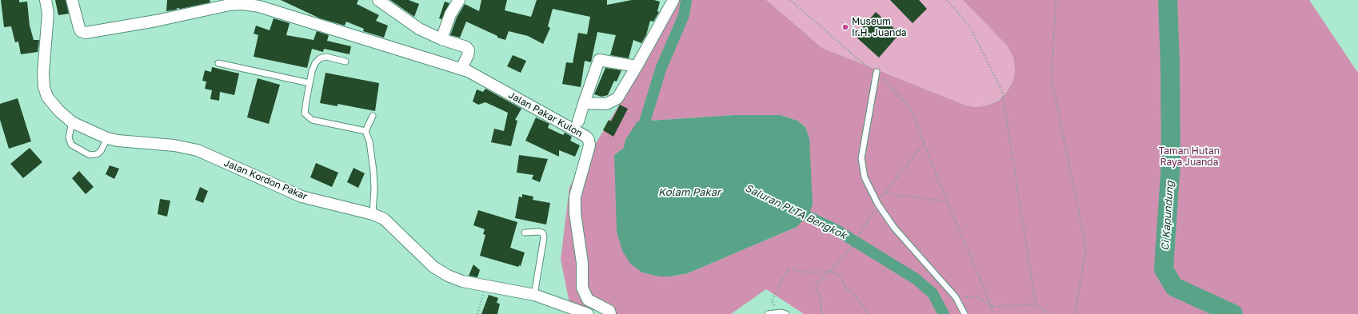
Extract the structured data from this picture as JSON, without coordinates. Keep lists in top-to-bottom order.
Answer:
{
  "streets": {
    "street": ["Jalan Pakar Kulon", "Jalan Kordon Pakar"]
  },
  "water": ["Kolam Pakar", "Saluran PLTA Bengkok", "Ci Kapundung"],
  "parks": ["Taman Hutan Raya Juanda"],
  "places": ["Museum Ir.H. Juanda"]
}
